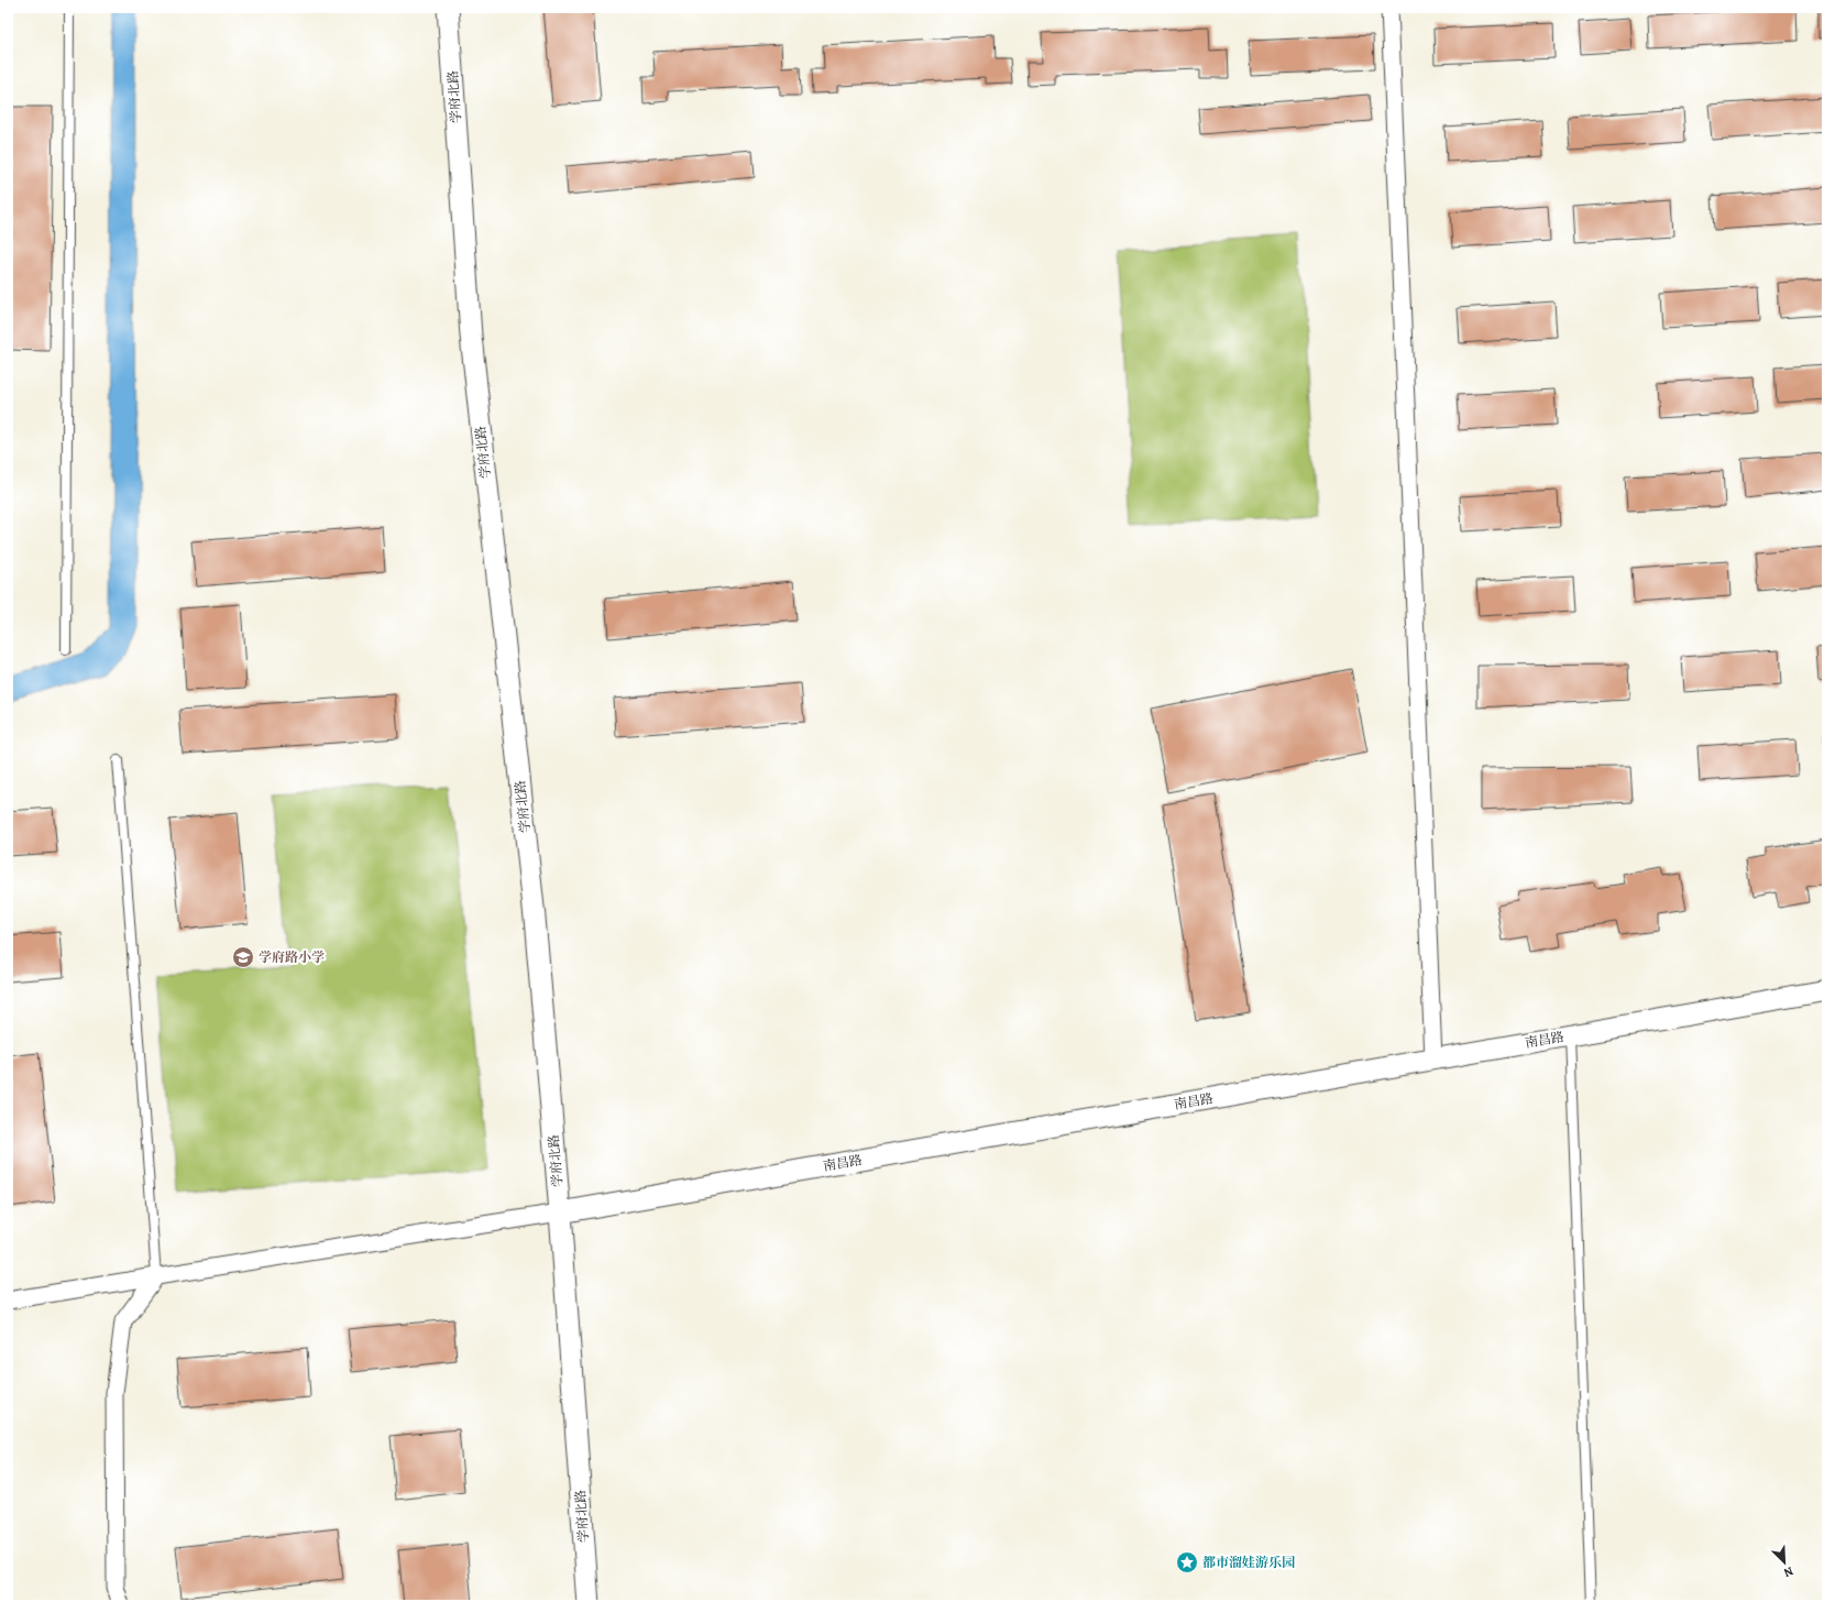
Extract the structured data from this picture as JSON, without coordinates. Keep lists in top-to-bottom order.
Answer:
{
  "streets": {
    "street": ["学府北路", "南昌路"]
  },
  "crossings": [
    ["学府北路", "南昌路"]
  ],
  "places": {
    "school or university": ["学府路小学"],
    "place": ["都市溜娃游乐园"]
  },
  "north": "bottom right"
}
